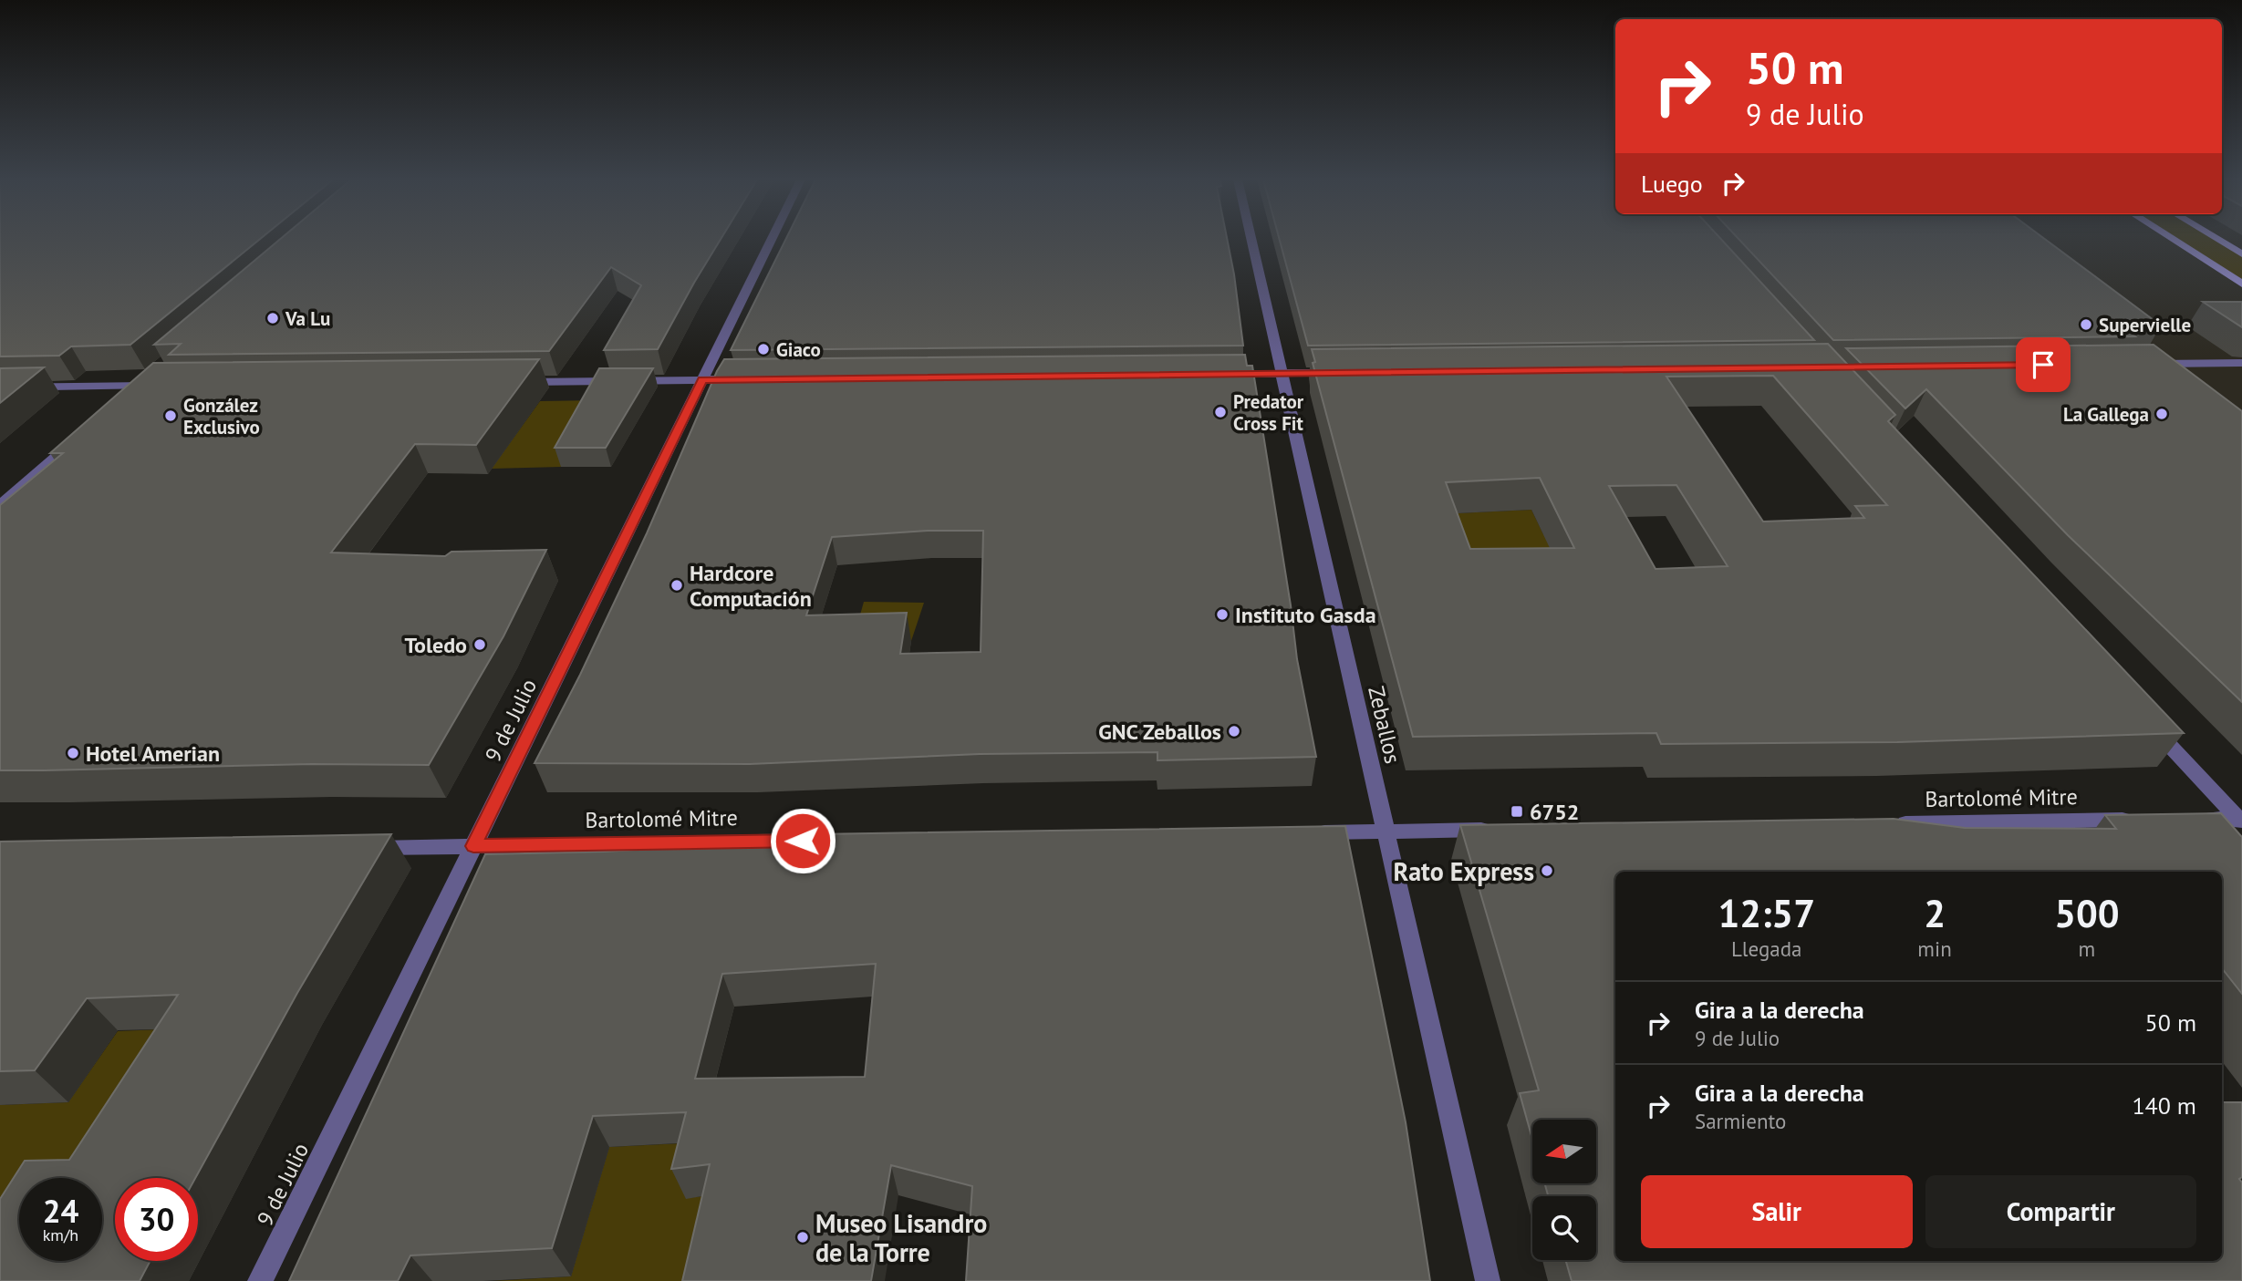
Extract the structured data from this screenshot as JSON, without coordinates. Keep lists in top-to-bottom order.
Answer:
{
  "streets": {
    "street": ["9 de Julio", "Zeballos", "Bartolomé Mitre"]
  },
  "crossings": [
    ["9 de Julio", "Bartolomé Mitre"]
  ],
  "places": {
    "other": [
      "Va Lu",
      "Supervielle",
      "Giaco",
      "Predator Cross Fit",
      "La Gallega",
      "González Exclusivo",
      "Hardcore Computación",
      "Instituto Gasda",
      "Toledo",
      "GNC Zeballos",
      "Hotel Amerian",
      "Rato Express",
      "Museo Lisandro de la Torre"
    ],
    "transit": ["6752"]
  },
  "north": "left",
  "page": {
    "turn": ["50 m", "9 de Julio"],
    "then": "Luego",
    "eta": [
      "12:57",
      "Llegada",
      "2",
      "min",
      "500",
      "m"
    ],
    "list": [
      {
        "name": "Gira a la derecha",
        "note": "9 de Julio",
        "value": "50 m"
      },
      {
        "name": "Gira a la derecha",
        "note": "Sarmiento",
        "value": "140 m"
      }
    ],
    "buttons": ["Salir", "Compartir"],
    "speed": "24 km/h",
    "limit": "30"
  }
}
